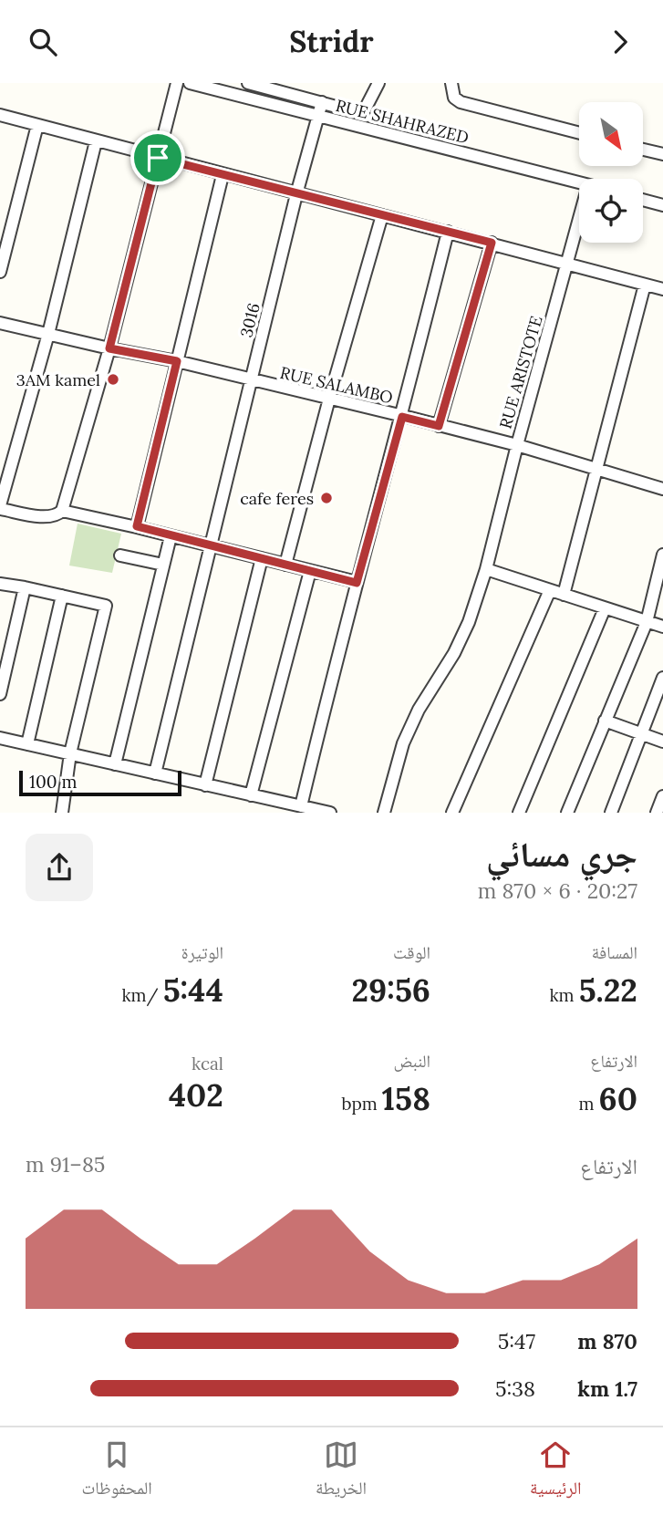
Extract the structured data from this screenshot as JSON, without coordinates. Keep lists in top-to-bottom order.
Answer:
{
  "streets": {
    "street": [
      "RUE SHAHRAZED",
      "3016",
      "RUE ARISTOTE",
      "RUE SALAMBO"
    ]
  },
  "crossings": [
    ["RUE SHAHRAZED", "3016"],
    ["3016", "RUE SALAMBO"],
    ["RUE ARISTOTE", "RUE SALAMBO"]
  ],
  "places": ["3AM kamel", "cafe feres"],
  "scale_bar": "100 m",
  "north": "bottom right",
  "page": {
    "header": "Stridr",
    "scale": "100 m",
    "heading": ["جري مسائي", "20:27 · 6 × 870 m"],
    "stats": [
      ["المسافة", "5.22 km"],
      ["الوقت", "29:56"],
      ["الوتيرة", "5:44 /km"],
      ["الارتفاع", "60 m"],
      ["النبض", "158 bpm"],
      ["kcal", "402"]
    ],
    "chart": ["الارتفاع", "85–91 m"],
    "list": [
      {
        "name": "870 m",
        "note": "5:47"
      },
      {
        "name": "1.7 km",
        "note": "5:38"
      }
    ],
    "tabs": ["الرئيسية", "الخريطة", "المحفوظات"]
  }
}
